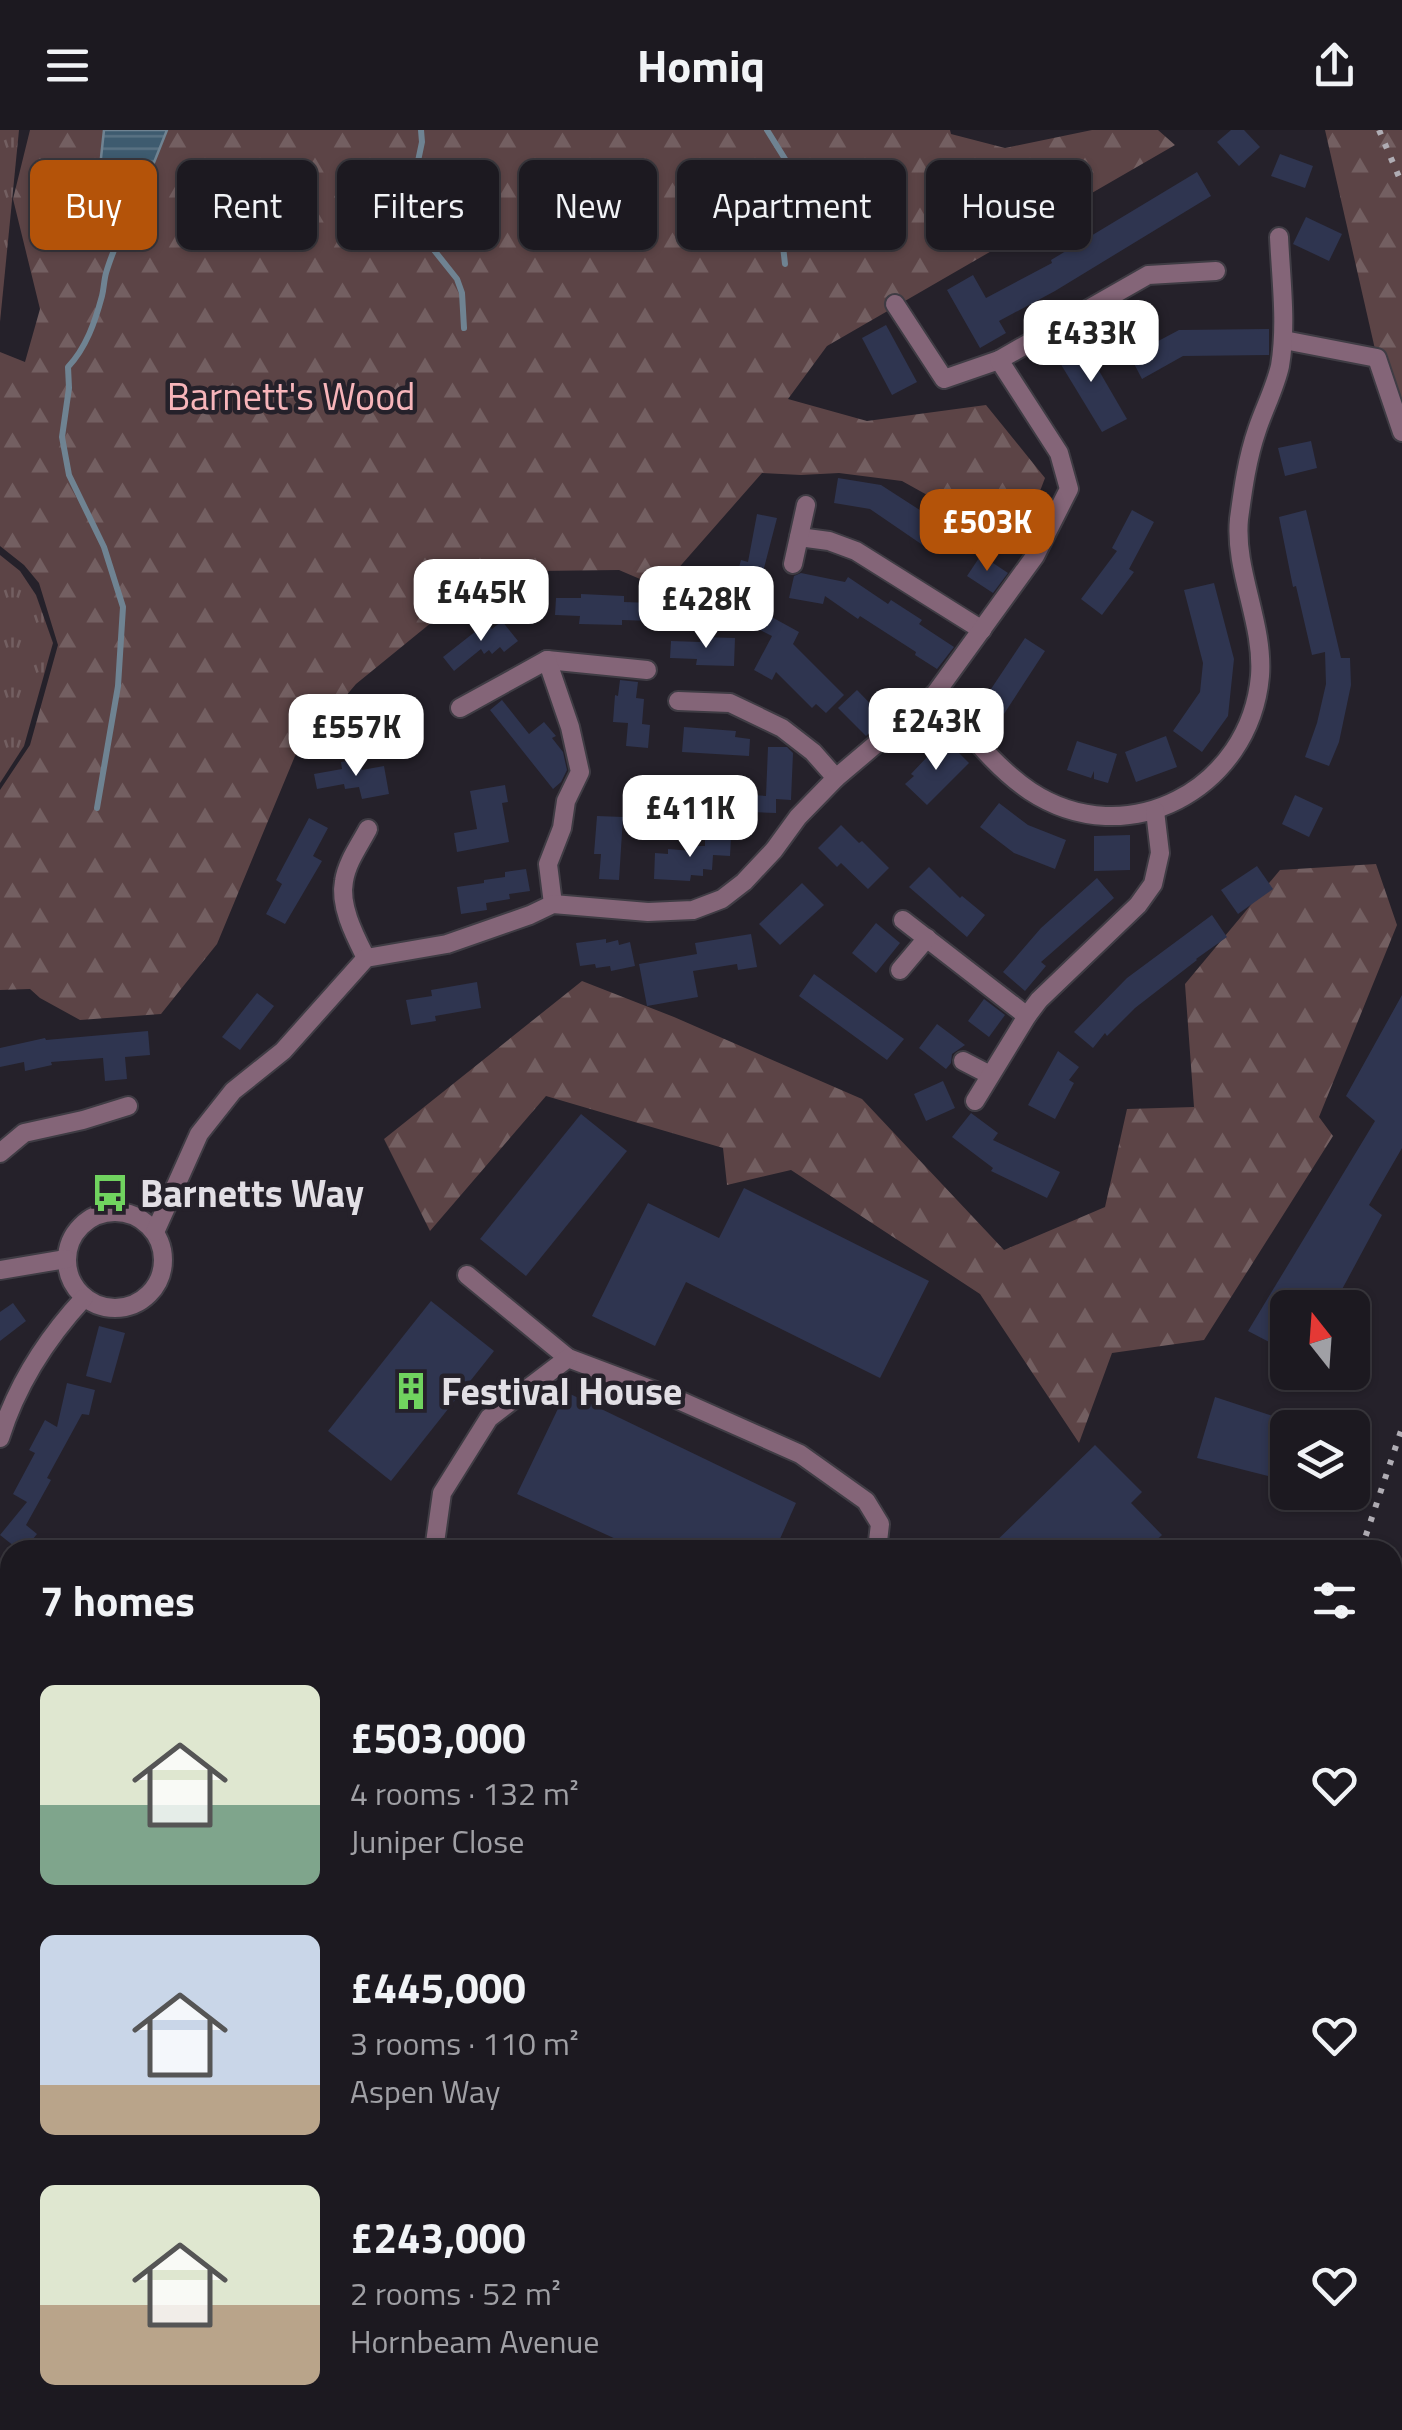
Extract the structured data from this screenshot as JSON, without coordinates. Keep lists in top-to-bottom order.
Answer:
{
  "parks": ["Barnett's Wood"],
  "places": {
    "bus stop": ["Barnetts Way"],
    "building": ["Festival House"]
  },
  "north": "top",
  "page": {
    "header": "Homiq",
    "chip": [
      "Buy",
      "Rent",
      "Filters",
      "New",
      "Apartment",
      "House"
    ],
    "price": [
      "£433K",
      "£503K",
      "£445K",
      "£428K",
      "£243K",
      "£557K",
      "£411K"
    ],
    "heading": "7 homes",
    "list": [
      {
        "name": "£503,000",
        "note": "4 rooms · 132 m² · Juniper Close"
      },
      {
        "name": "£445,000",
        "note": "3 rooms · 110 m² · Aspen Way"
      },
      {
        "name": "£243,000",
        "note": "2 rooms · 52 m² · Hornbeam Avenue"
      }
    ]
  }
}
